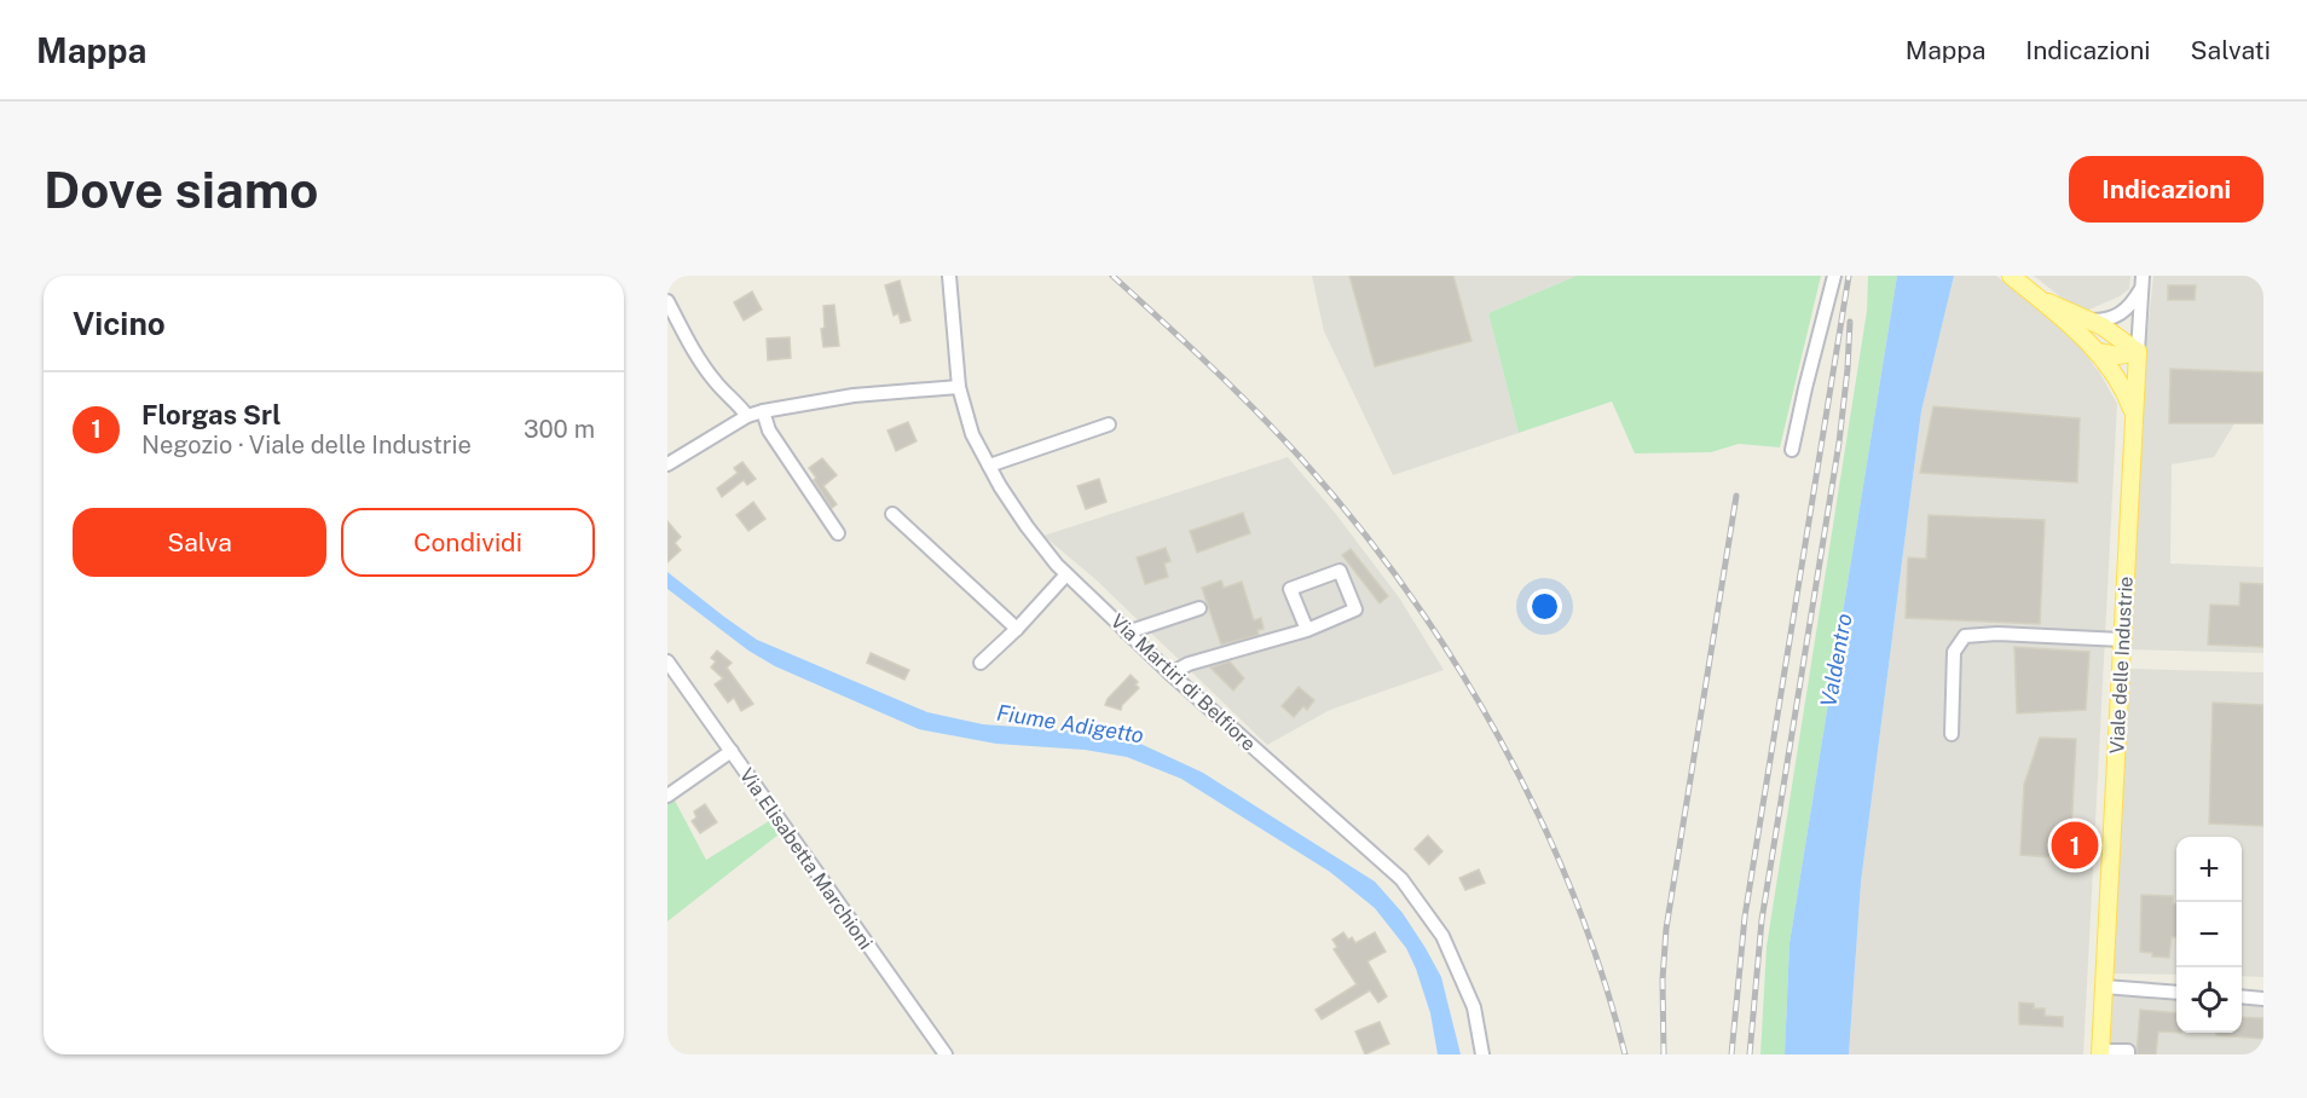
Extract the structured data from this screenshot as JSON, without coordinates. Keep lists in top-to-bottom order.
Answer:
{
  "streets": {
    "main road": ["Viale delle Industrie"],
    "street": ["Via Martiri di Belfiore", "Via Elisabetta Marchioni"]
  },
  "water": ["Valdentro", "Fiume Adigetto"],
  "page": {
    "header": "Mappa",
    "nav": ["Mappa", "Indicazioni", "Salvati"],
    "buttons": [
      "Indicazioni",
      ["Salva", "Condividi"]
    ],
    "title": "Dove siamo",
    "heading": "Vicino",
    "list": [
      {
        "mark": "1",
        "name": "Florgas Srl",
        "note": "Negozio · Viale delle Industrie",
        "value": "300 m"
      }
    ],
    "pins": "1",
    "map_buttons": ["+", "−"]
  }
}
